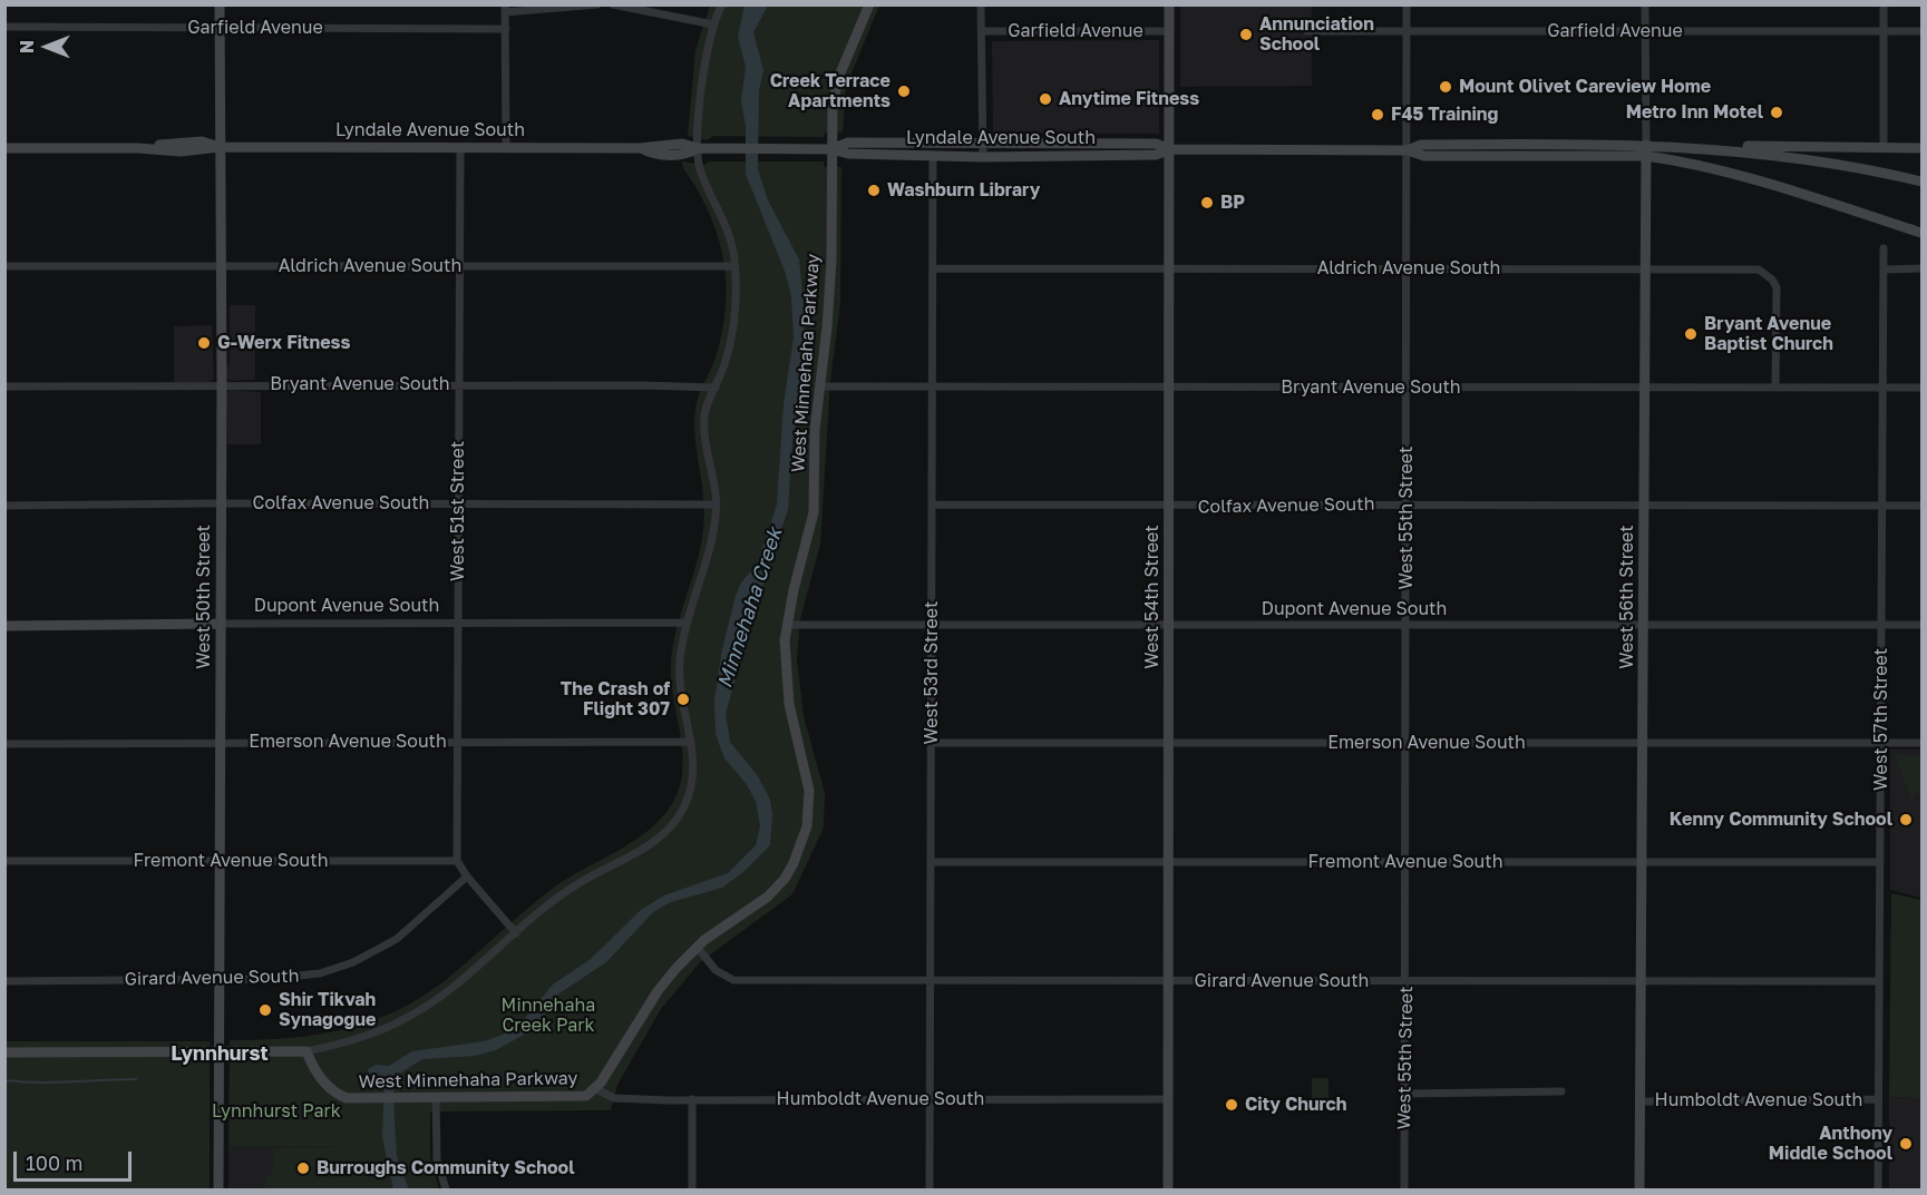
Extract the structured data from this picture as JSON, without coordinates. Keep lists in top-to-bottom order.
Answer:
{
  "streets": {
    "street": [
      "Garfield Avenue",
      "Lyndale Avenue South",
      "Aldrich Avenue South",
      "West Minnehaha Parkway",
      "Bryant Avenue South",
      "Colfax Avenue South",
      "West 51st Street",
      "West 55th Street",
      "West 50th Street",
      "West 54th Street",
      "West 56th Street",
      "Dupont Avenue South",
      "West 53rd Street",
      "West 57th Street",
      "Emerson Avenue South",
      "Fremont Avenue South",
      "Girard Avenue South",
      "Humboldt Avenue South"
    ]
  },
  "crossings": [
    ["Garfield Avenue", "West 55th Street"],
    ["Garfield Avenue", "West 50th Street"],
    ["Garfield Avenue", "West 54th Street"],
    ["Garfield Avenue", "West 56th Street"],
    ["Lyndale Avenue South", "West Minnehaha Parkway"],
    ["Lyndale Avenue South", "West 51st Street"],
    ["Lyndale Avenue South", "West 55th Street"],
    ["Lyndale Avenue South", "West 50th Street"],
    ["Lyndale Avenue South", "West 54th Street"],
    ["Lyndale Avenue South", "West 56th Street"],
    ["Lyndale Avenue South", "West 53rd Street"],
    ["Aldrich Avenue South", "Bryant Avenue South"],
    ["Aldrich Avenue South", "West 51st Street"],
    ["Aldrich Avenue South", "West 55th Street"],
    ["Aldrich Avenue South", "West 50th Street"],
    ["Aldrich Avenue South", "West 54th Street"],
    ["Aldrich Avenue South", "West 56th Street"],
    ["Aldrich Avenue South", "West 53rd Street"],
    ["West Minnehaha Parkway", "Bryant Avenue South"],
    ["West Minnehaha Parkway", "Dupont Avenue South"],
    ["West Minnehaha Parkway", "Girard Avenue South"],
    ["West Minnehaha Parkway", "Humboldt Avenue South"],
    ["Bryant Avenue South", "West 51st Street"],
    ["Bryant Avenue South", "West 55th Street"],
    ["Bryant Avenue South", "West 50th Street"],
    ["Bryant Avenue South", "West 54th Street"],
    ["Bryant Avenue South", "West 56th Street"],
    ["Bryant Avenue South", "West 53rd Street"],
    ["Bryant Avenue South", "West 57th Street"],
    ["Colfax Avenue South", "West 51st Street"],
    ["Colfax Avenue South", "West 55th Street"],
    ["Colfax Avenue South", "West 50th Street"],
    ["Colfax Avenue South", "West 54th Street"],
    ["Colfax Avenue South", "West 56th Street"],
    ["Colfax Avenue South", "West 53rd Street"],
    ["Colfax Avenue South", "West 57th Street"],
    ["West 51st Street", "Dupont Avenue South"],
    ["West 51st Street", "Emerson Avenue South"],
    ["West 51st Street", "Fremont Avenue South"],
    ["West 55th Street", "Dupont Avenue South"],
    ["West 55th Street", "Emerson Avenue South"],
    ["West 55th Street", "Fremont Avenue South"],
    ["West 55th Street", "Girard Avenue South"],
    ["West 50th Street", "Dupont Avenue South"],
    ["West 50th Street", "Emerson Avenue South"],
    ["West 50th Street", "Fremont Avenue South"],
    ["West 50th Street", "Girard Avenue South"],
    ["West 54th Street", "Dupont Avenue South"],
    ["West 54th Street", "Emerson Avenue South"],
    ["West 54th Street", "Fremont Avenue South"],
    ["West 54th Street", "Girard Avenue South"],
    ["West 54th Street", "Humboldt Avenue South"],
    ["West 56th Street", "Dupont Avenue South"],
    ["West 56th Street", "Emerson Avenue South"],
    ["West 56th Street", "Fremont Avenue South"],
    ["West 56th Street", "Girard Avenue South"],
    ["West 56th Street", "Humboldt Avenue South"],
    ["Dupont Avenue South", "West 53rd Street"],
    ["Dupont Avenue South", "West 57th Street"],
    ["West 53rd Street", "Emerson Avenue South"],
    ["West 53rd Street", "Fremont Avenue South"],
    ["West 53rd Street", "Girard Avenue South"],
    ["West 53rd Street", "Humboldt Avenue South"],
    ["West 57th Street", "Emerson Avenue South"],
    ["West 57th Street", "Fremont Avenue South"],
    ["West 57th Street", "Girard Avenue South"],
    ["West 57th Street", "Humboldt Avenue South"]
  ],
  "districts": ["Lynnhurst"],
  "water": ["Minnehaha Creek"],
  "parks": ["Minnehaha Creek Park", "Lynnhurst Park"],
  "places": [
    "Annunciation School",
    "Mount Olivet Careview Home",
    "Creek Terrace Apartments",
    "Anytime Fitness",
    "Metro Inn Motel",
    "F45 Training",
    "Washburn Library",
    "BP",
    "Bryant Avenue Baptist Church",
    "G-Werx Fitness",
    "The Crash of Flight 307",
    "Kenny Community School",
    "Shir Tikvah Synagogue",
    "City Church",
    "Anthony Middle School",
    "Burroughs Community School"
  ],
  "scale_bar": "100 m",
  "north": "left"
}
